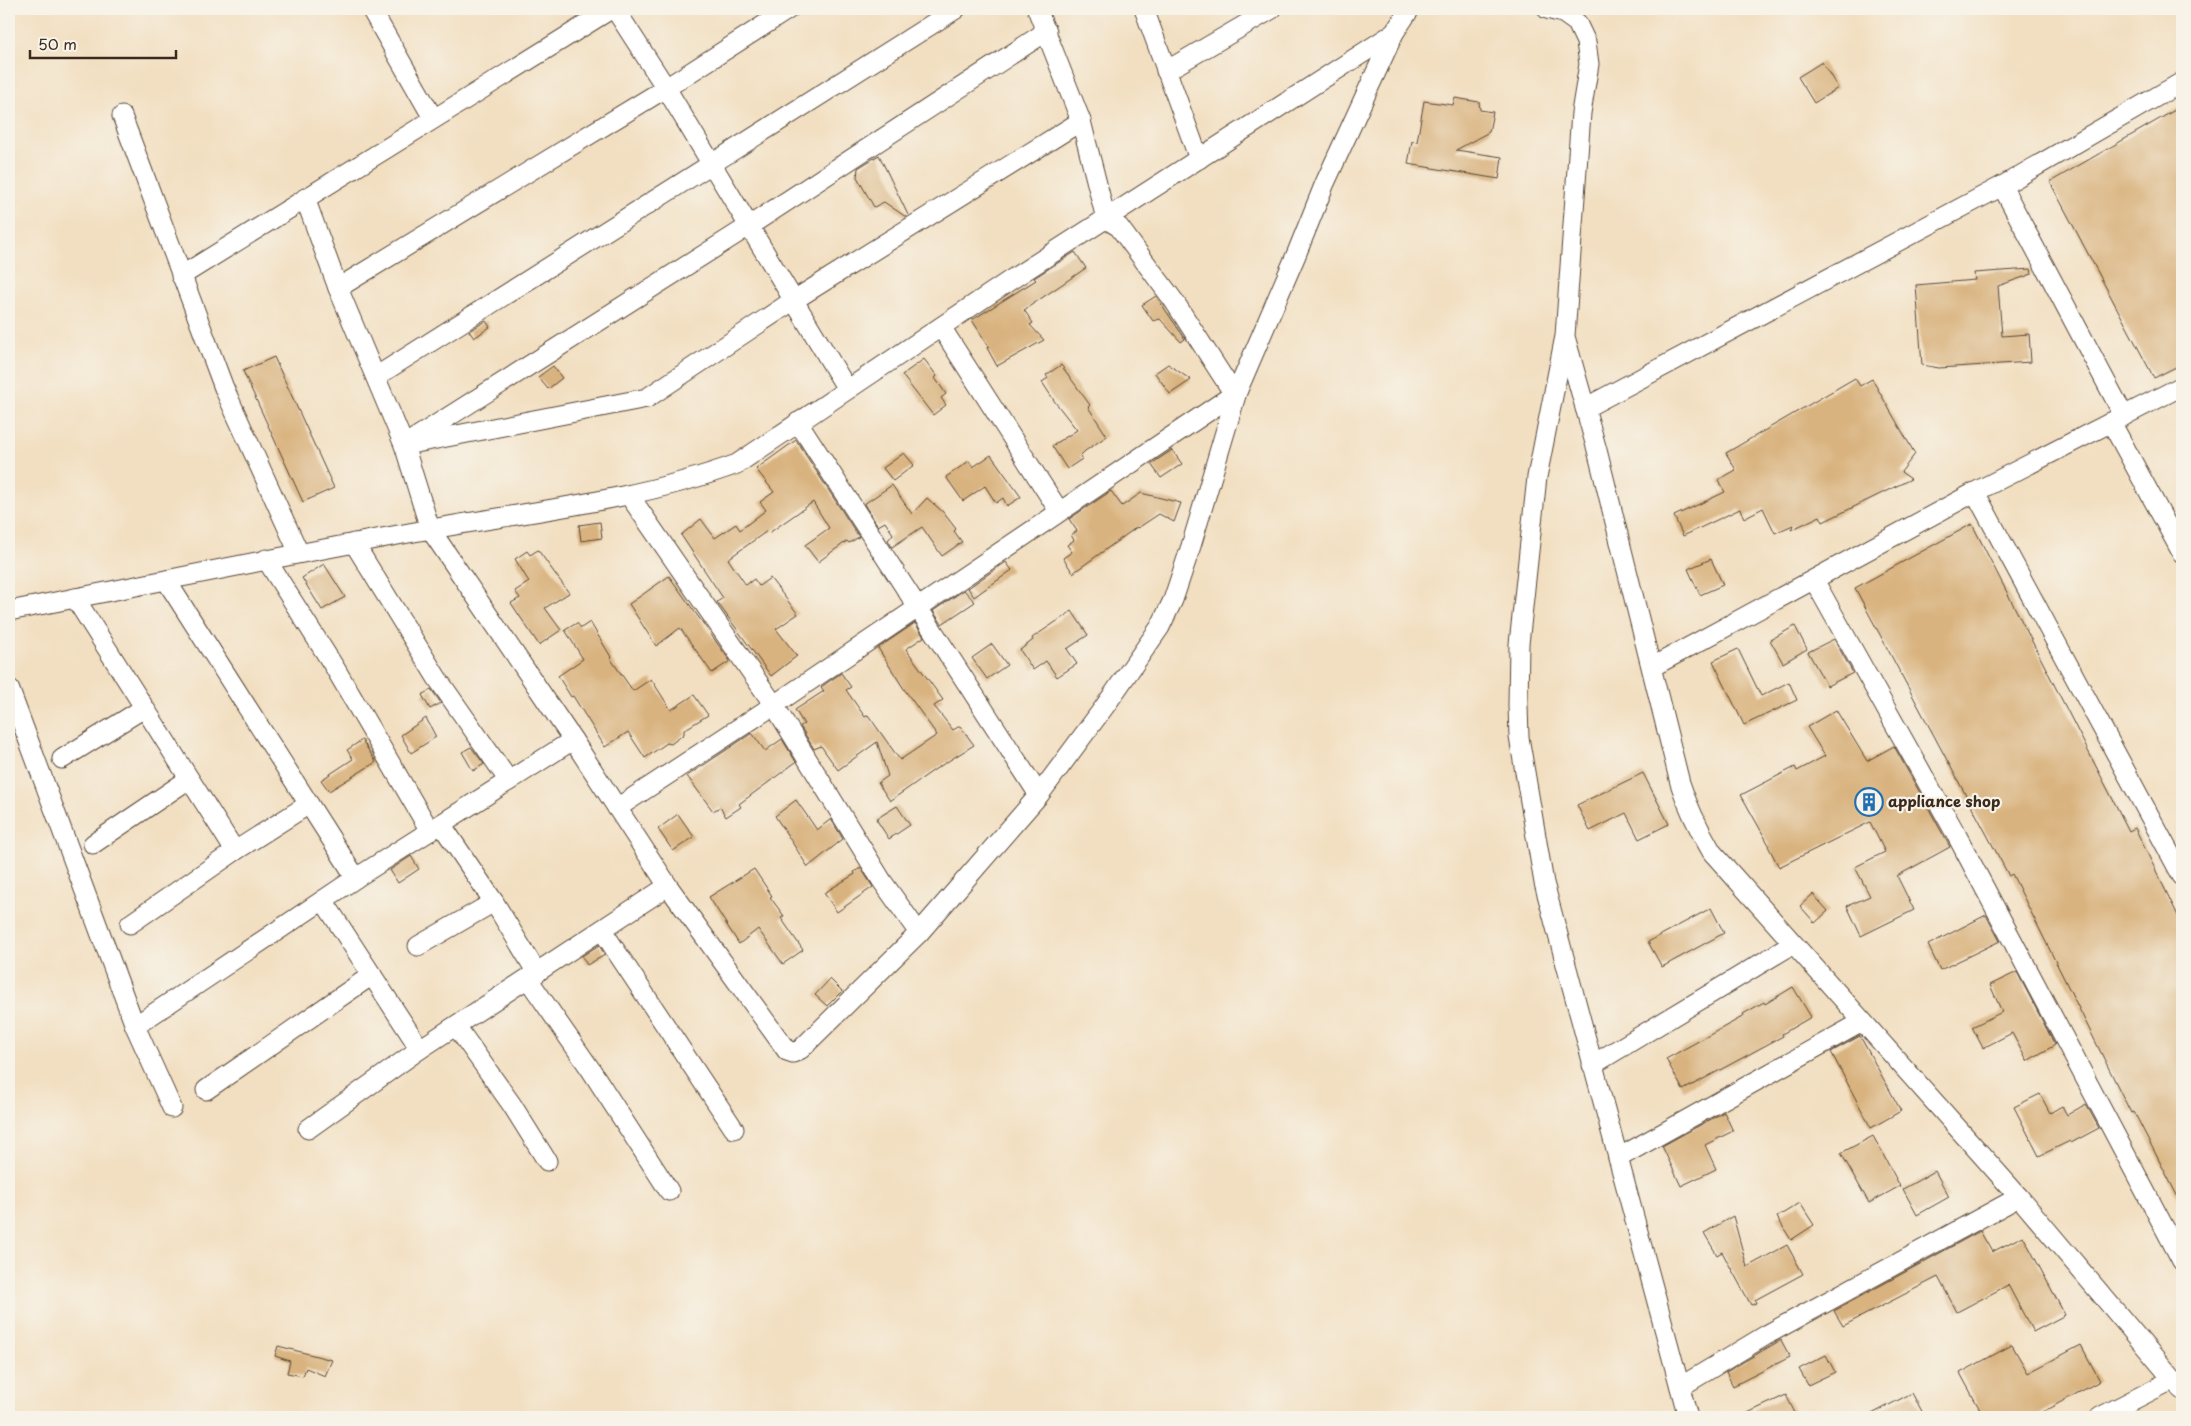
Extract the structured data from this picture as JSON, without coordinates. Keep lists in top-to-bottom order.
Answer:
{
  "places": {
    "building": ["appliance shop"]
  },
  "scale_bar": "50 m"
}
